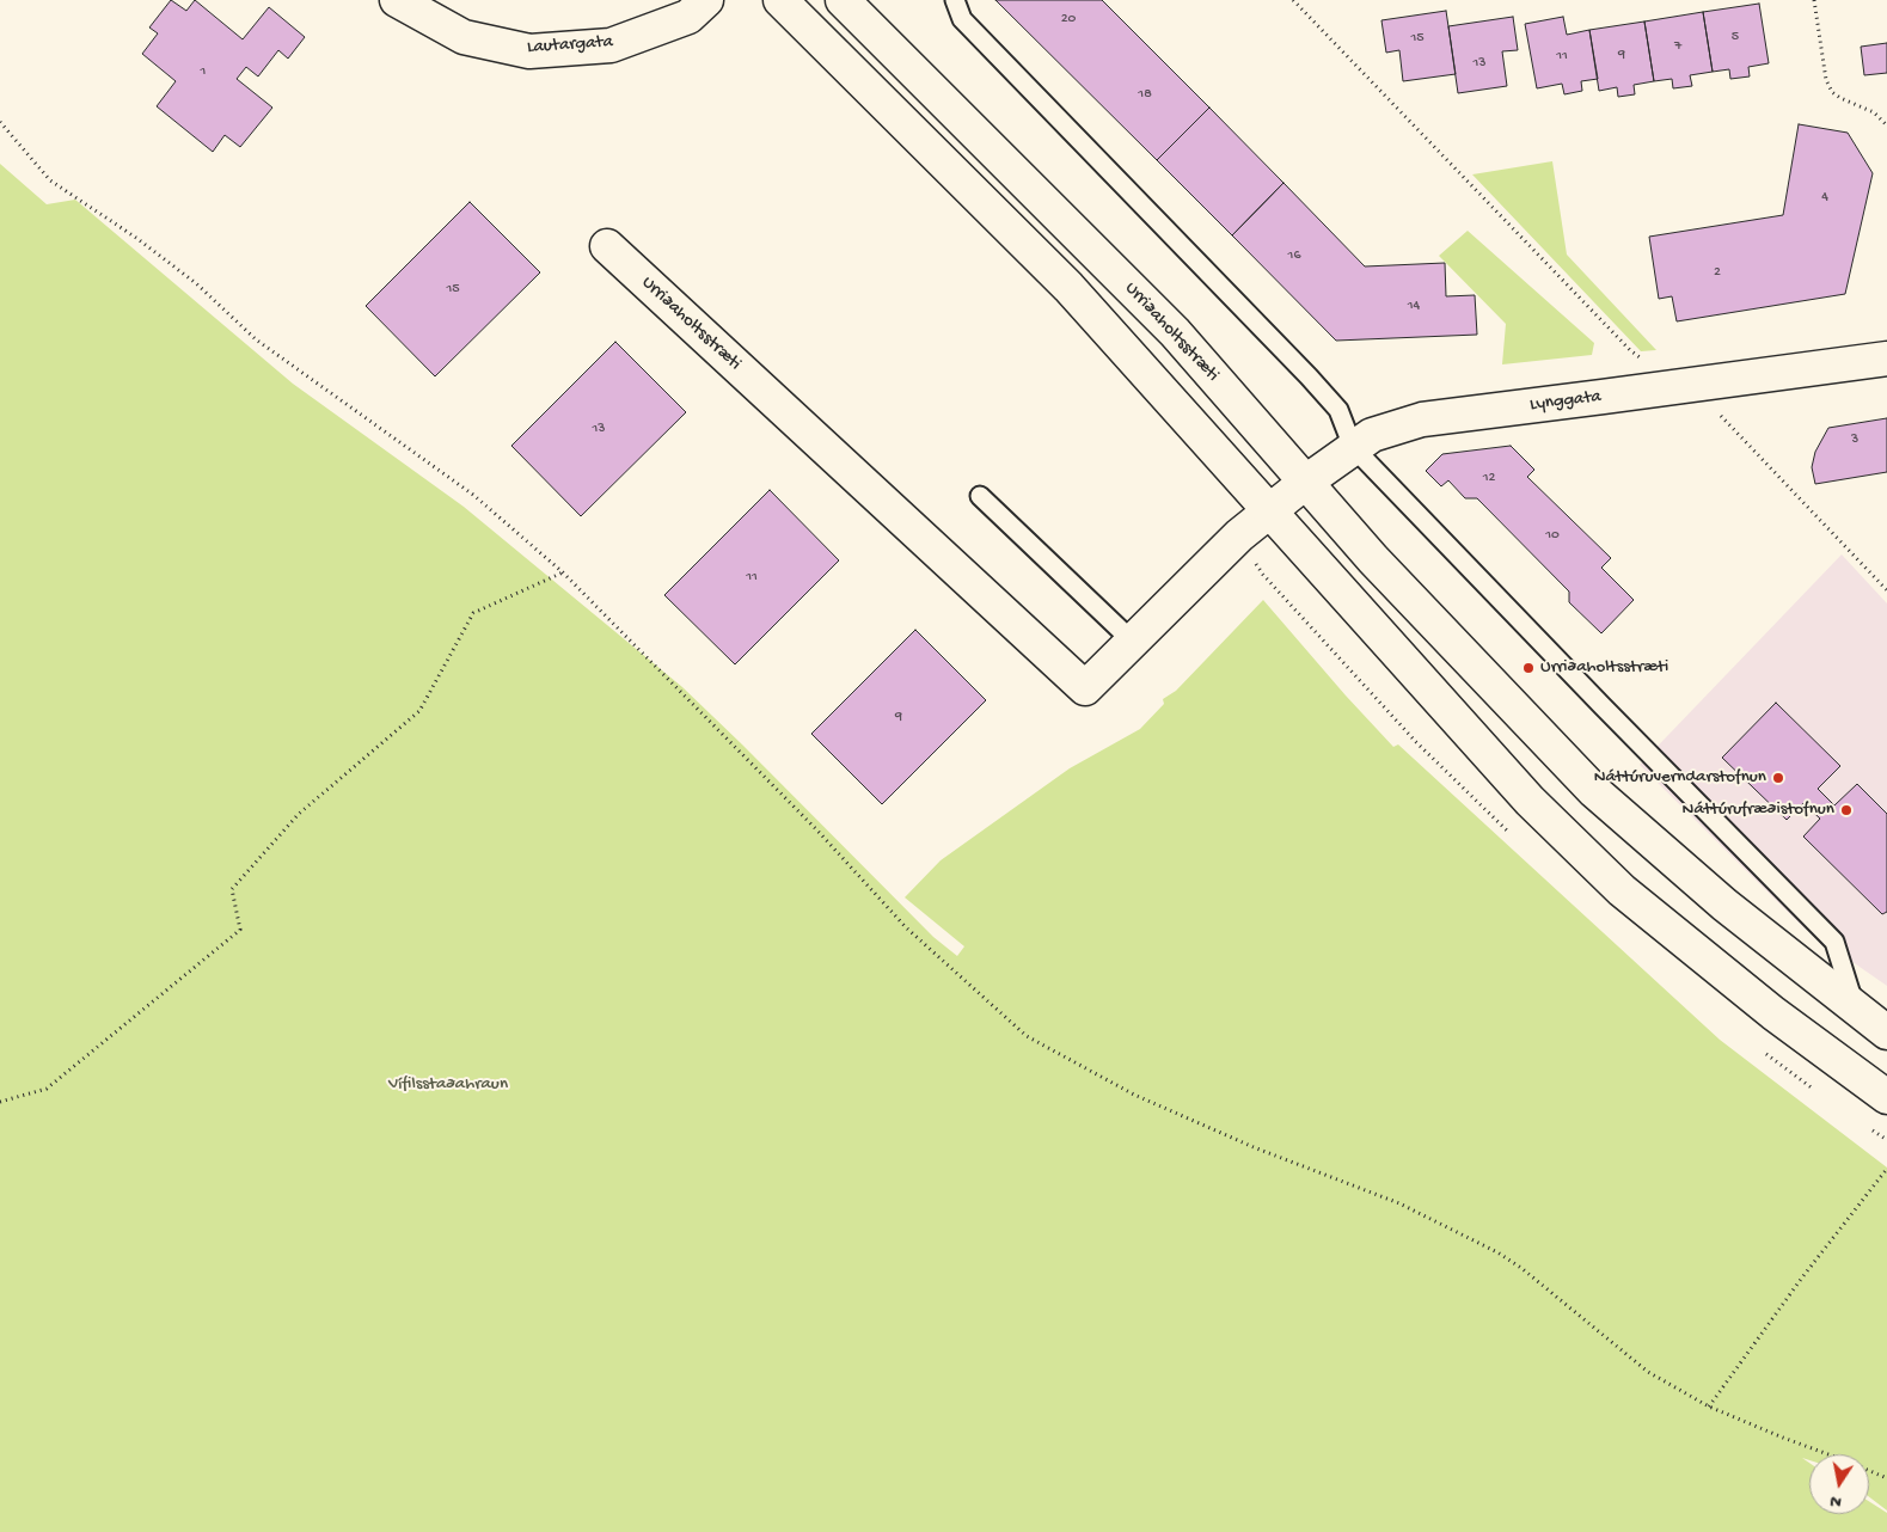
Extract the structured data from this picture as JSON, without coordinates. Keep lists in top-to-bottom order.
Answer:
{
  "streets": {
    "street": ["Lautargata", "Urriðaholtsstræti", "Lynggata"]
  },
  "crossings": [
    ["Urriðaholtsstræti", "Lynggata"]
  ],
  "parks": ["Vífilsstaðahraun"],
  "places": ["Urriðaholtsstræti", "Náttúruverndarstofnun", "Náttúrufræðistofnun"],
  "house_numbers": [
    "20",
    "5",
    "15",
    "7",
    "9",
    "11",
    "13",
    "1",
    "18",
    "4",
    "16",
    "2",
    "15",
    "14",
    "13",
    "3",
    "12",
    "10",
    "11",
    "9"
  ],
  "north": "bottom"
}
